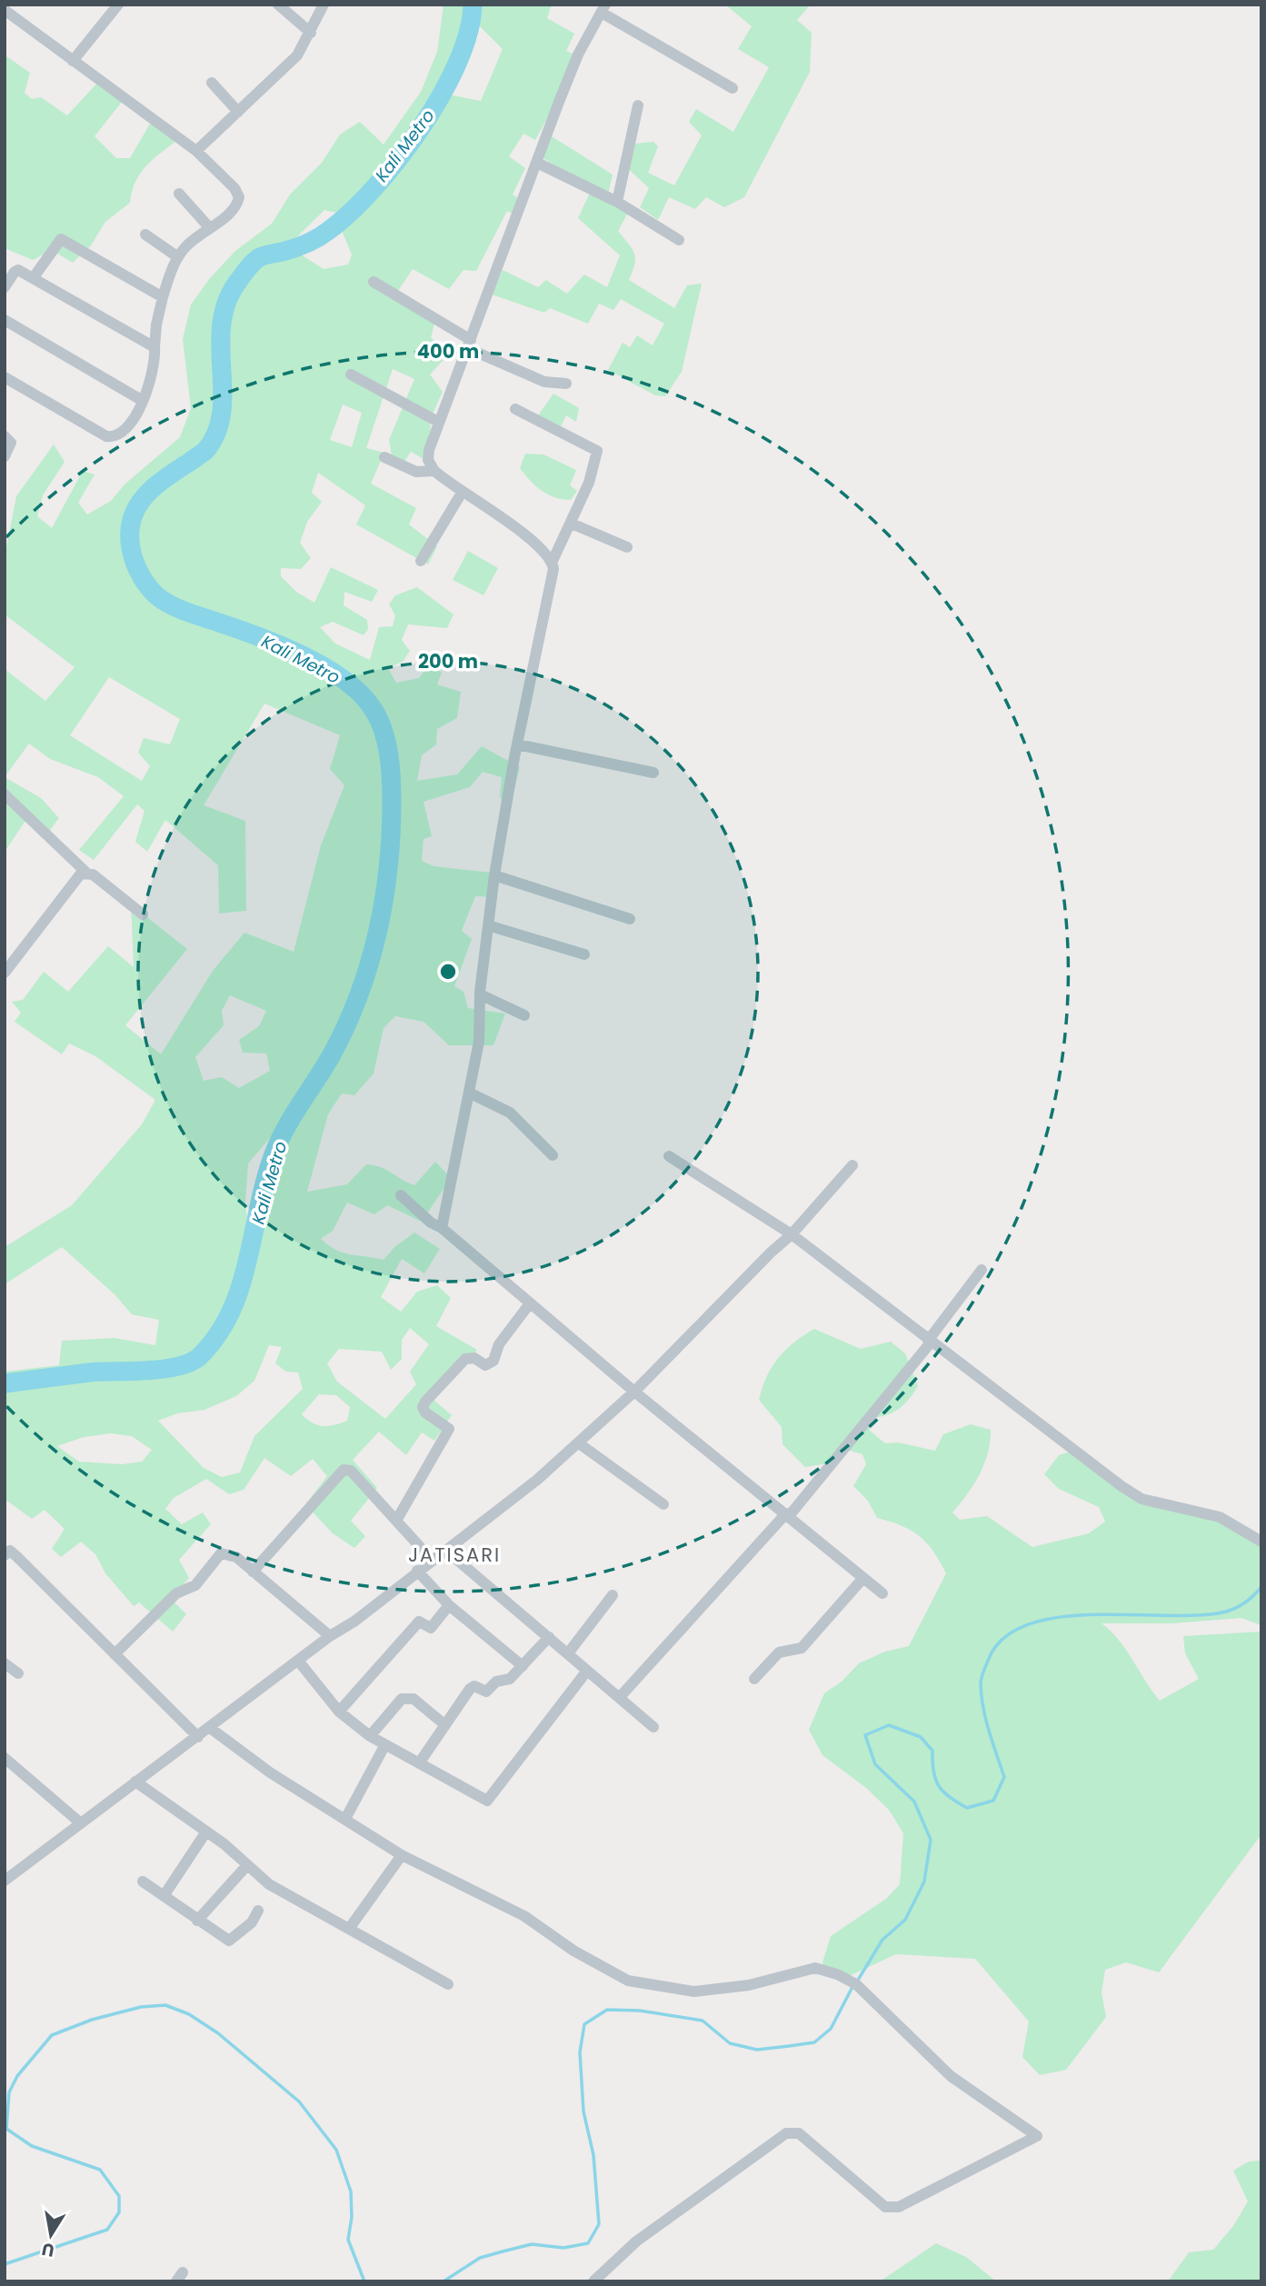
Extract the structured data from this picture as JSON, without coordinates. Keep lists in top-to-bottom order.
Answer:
{
  "districts": ["JATISARI"],
  "water": ["Kali Metro"],
  "north": "bottom",
  "rings": ["400 m", "200 m"]
}
